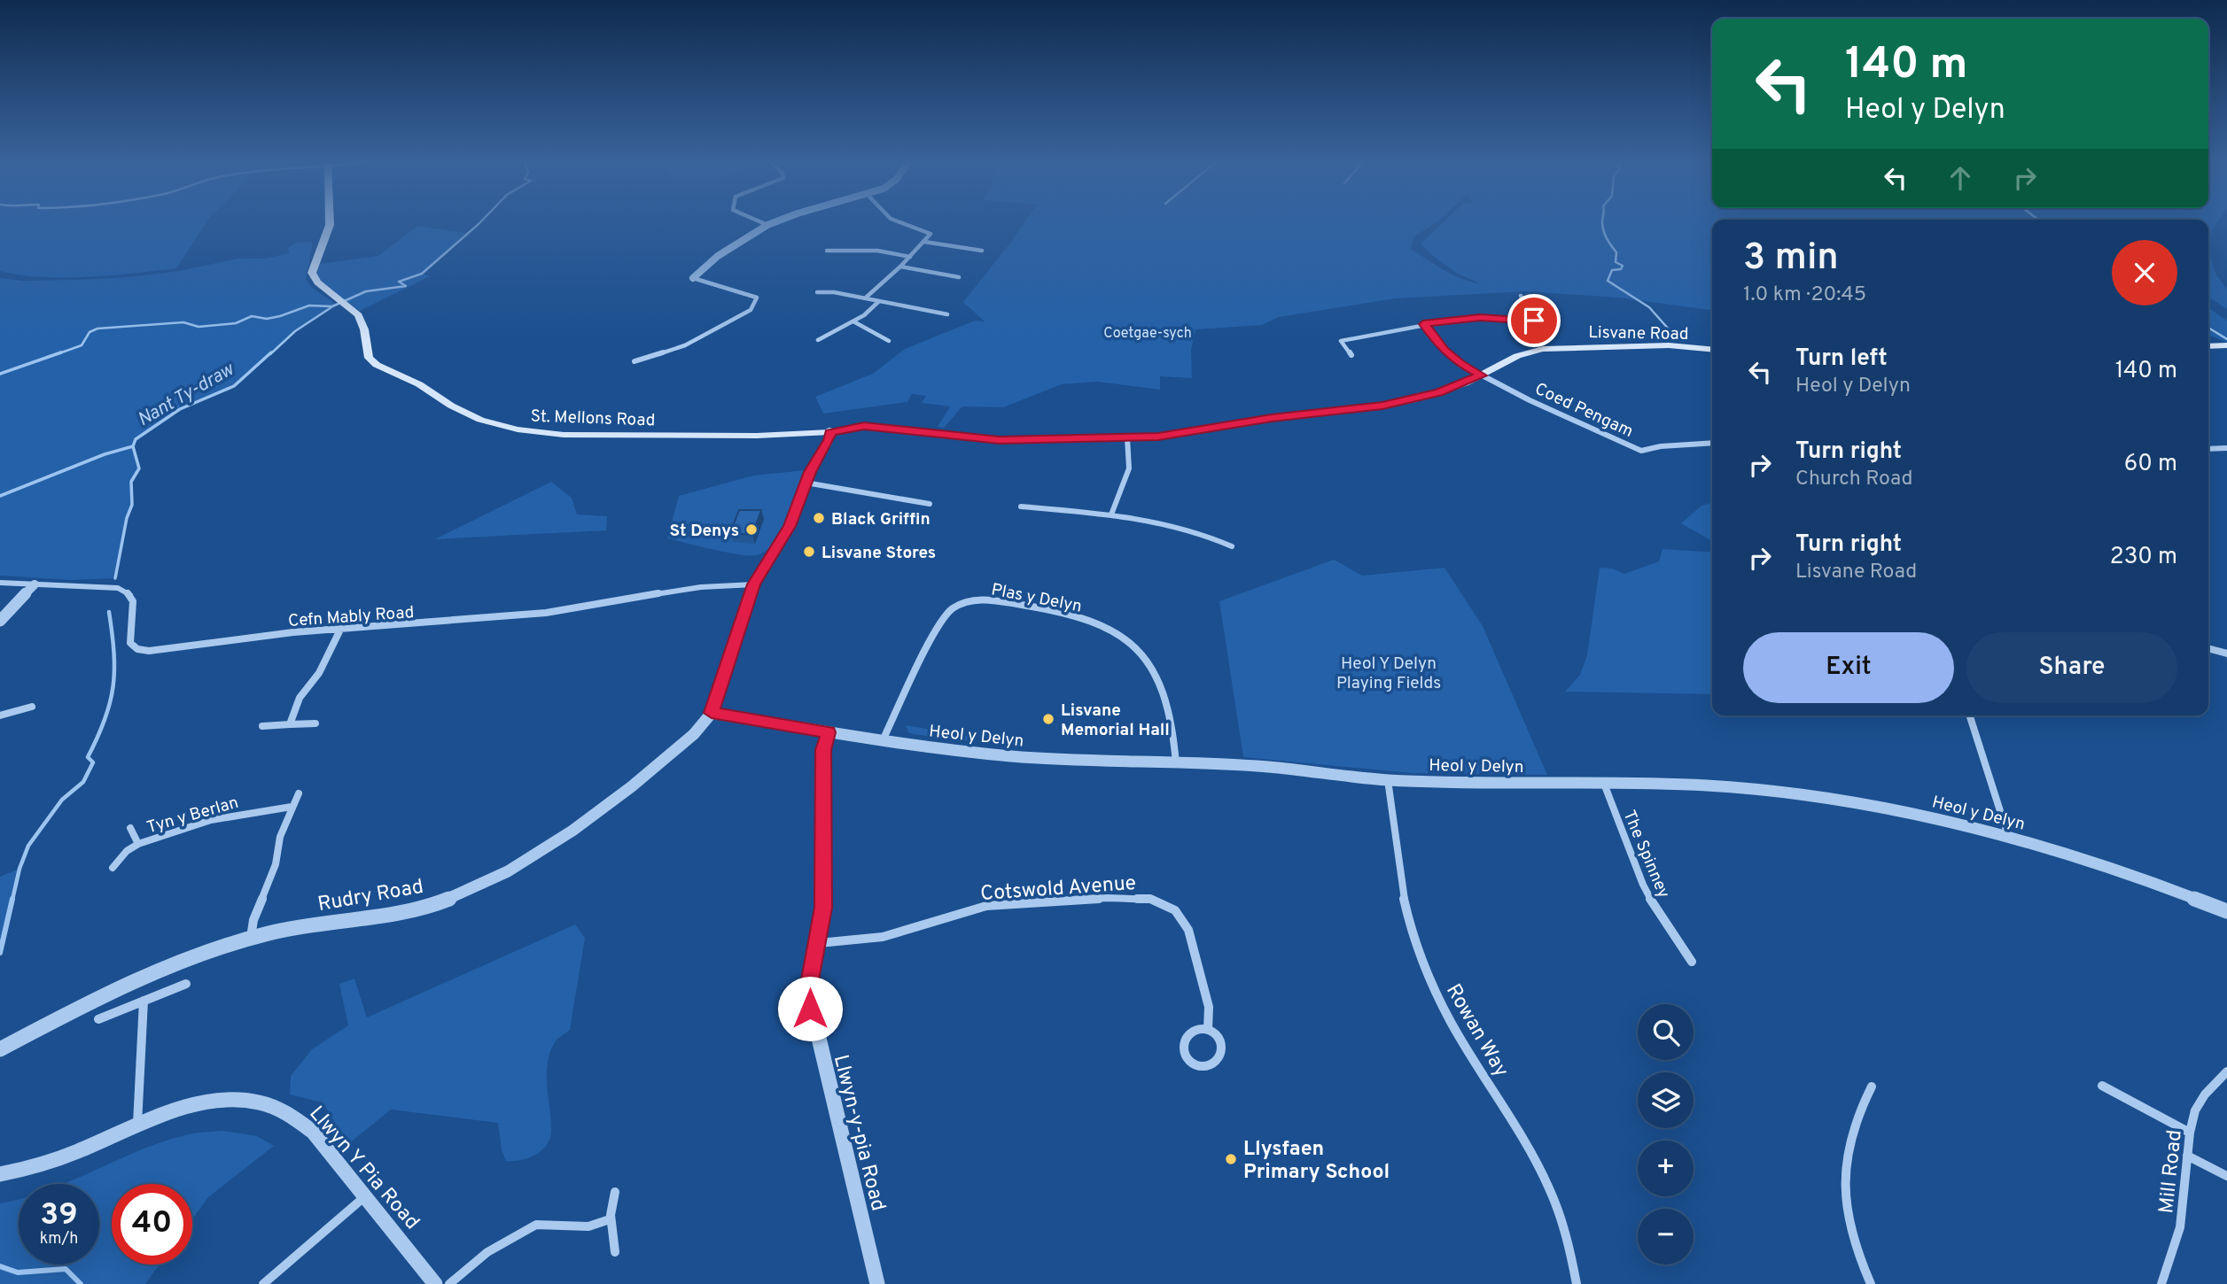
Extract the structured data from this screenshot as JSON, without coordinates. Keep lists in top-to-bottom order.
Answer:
{
  "streets": {
    "main road": ["Lisvane Road", "St. Mellons Road"],
    "street": [
      "Coed Pengam",
      "Plas y Delyn",
      "Cefn Mably Road",
      "Heol y Delyn",
      "Tyn y Berlan",
      "The Spinney",
      "Cotswold Avenue",
      "Rudry Road",
      "Rowan Way",
      "Llwyn-y-pia Road",
      "Llwyn Y Pia Road",
      "Mill Road"
    ]
  },
  "crossings": [
    ["Lisvane Road", "Coed Pengam"],
    ["Lisvane Road", "St. Mellons Road"],
    ["Plas y Delyn", "Heol y Delyn"],
    ["Heol y Delyn", "The Spinney"],
    ["Heol y Delyn", "Rudry Road"],
    ["Heol y Delyn", "Rowan Way"],
    ["Heol y Delyn", "Llwyn-y-pia Road"],
    ["Cotswold Avenue", "Llwyn-y-pia Road"]
  ],
  "water": ["Nant Ty-draw"],
  "parks": ["Coetgae-sych", "Heol Y Delyn Playing Fields"],
  "places": [
    "Black Griffin",
    "St Denys",
    "Lisvane Stores",
    "Lisvane Memorial Hall",
    "Llysfaen Primary School"
  ],
  "page": {
    "turn": ["140 m", "Heol y Delyn"],
    "heading": ["3 min", "1.0 km · 20:45"],
    "list": [
      {
        "name": "Turn left",
        "note": "Heol y Delyn",
        "value": "140 m"
      },
      {
        "name": "Turn right",
        "note": "Church Road",
        "value": "60 m"
      },
      {
        "name": "Turn right",
        "note": "Lisvane Road",
        "value": "230 m"
      }
    ],
    "buttons": ["Exit", "Share"],
    "map_buttons": ["+", "−"],
    "speed": "39 km/h",
    "limit": "40"
  }
}
